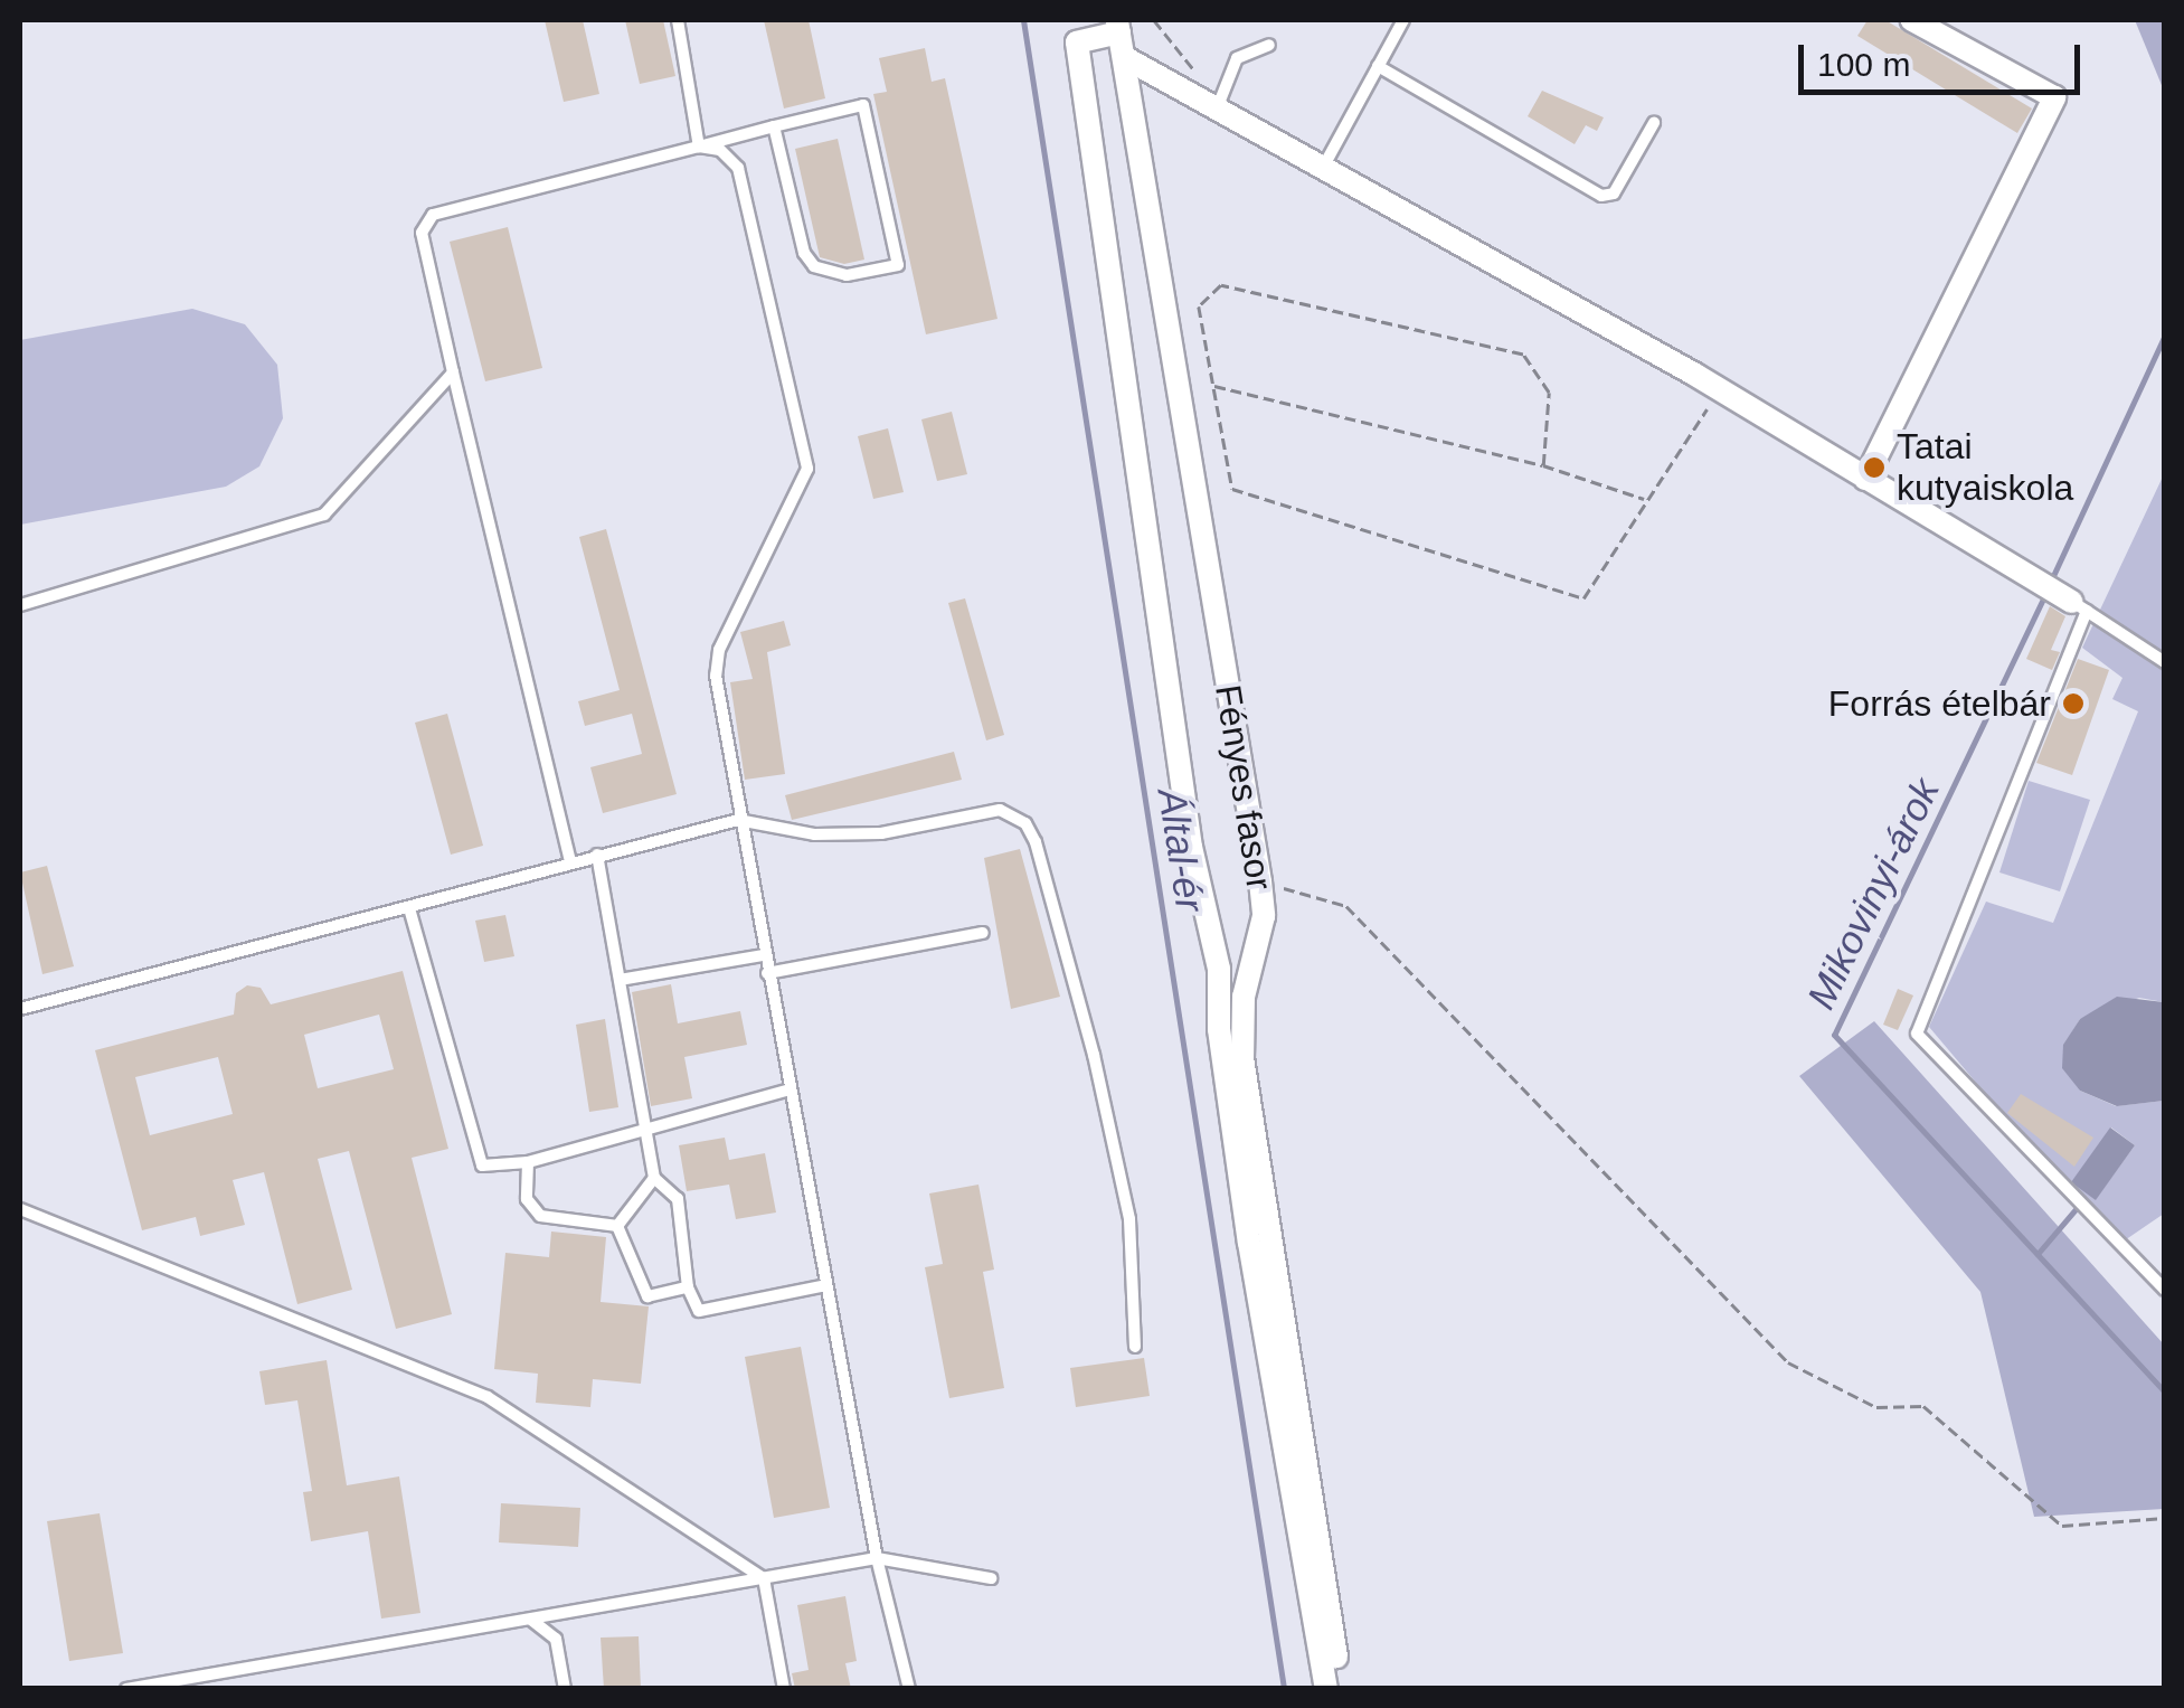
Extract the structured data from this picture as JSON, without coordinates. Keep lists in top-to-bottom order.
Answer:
{
  "streets": {
    "street": ["Fényes fasor"]
  },
  "water": ["Által-ér", "Mikovinyi-árok"],
  "places": ["Tatai kutyaiskola", "Forrás ételbár"],
  "scale_bar": "100 m"
}
